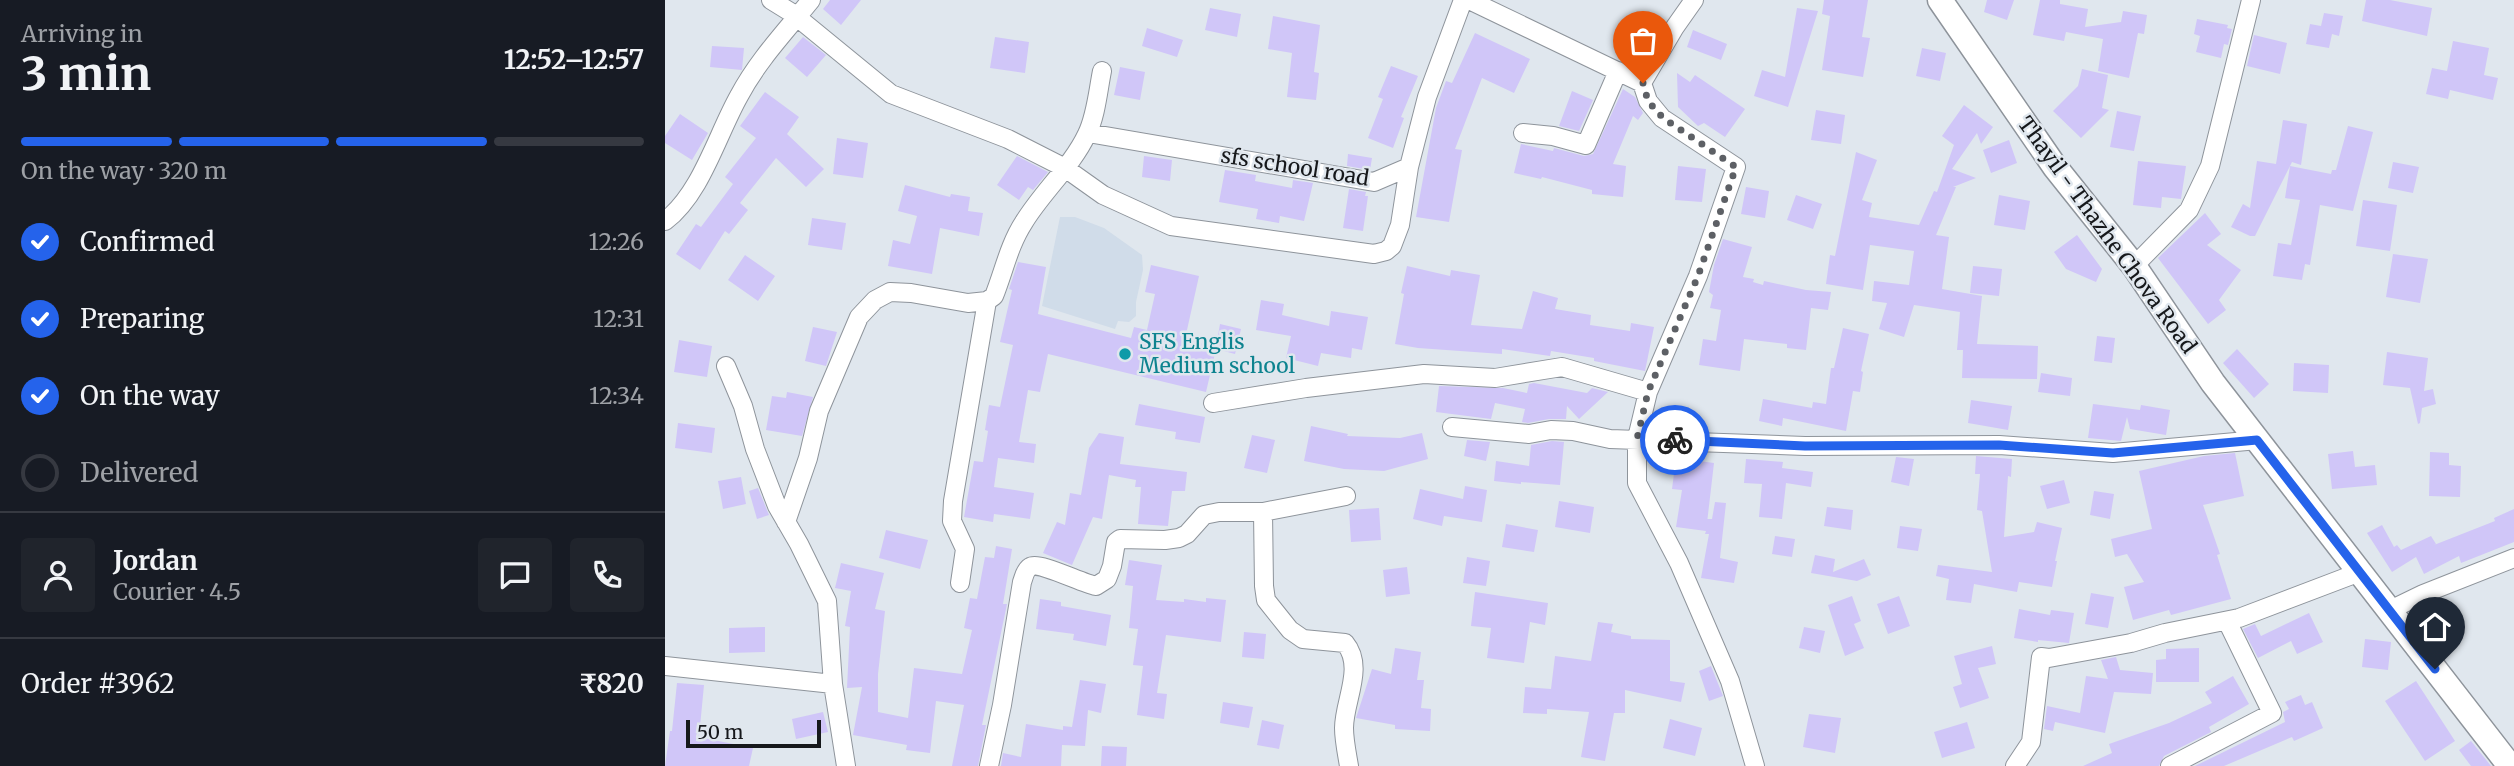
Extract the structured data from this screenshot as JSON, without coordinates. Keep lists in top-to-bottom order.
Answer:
{
  "streets": {
    "street": ["sfs school road", "Thayil - Thazhe Chova Road"]
  },
  "places": ["SFS Englis Medium school"],
  "scale_bar": "50 m",
  "page": {
    "heading": ["3 min", "Arriving in", "12:52–12:57"],
    "panel": [
      "Jordan",
      "Courier · 4.5",
      "Order #3962",
      "₹820"
    ],
    "bar": "On the way · 320 m",
    "list": [
      ["Confirmed", "12:26"],
      ["Preparing", "12:31"],
      ["On the way", "12:34"],
      "Delivered"
    ],
    "scale": "50 m"
  }
}
